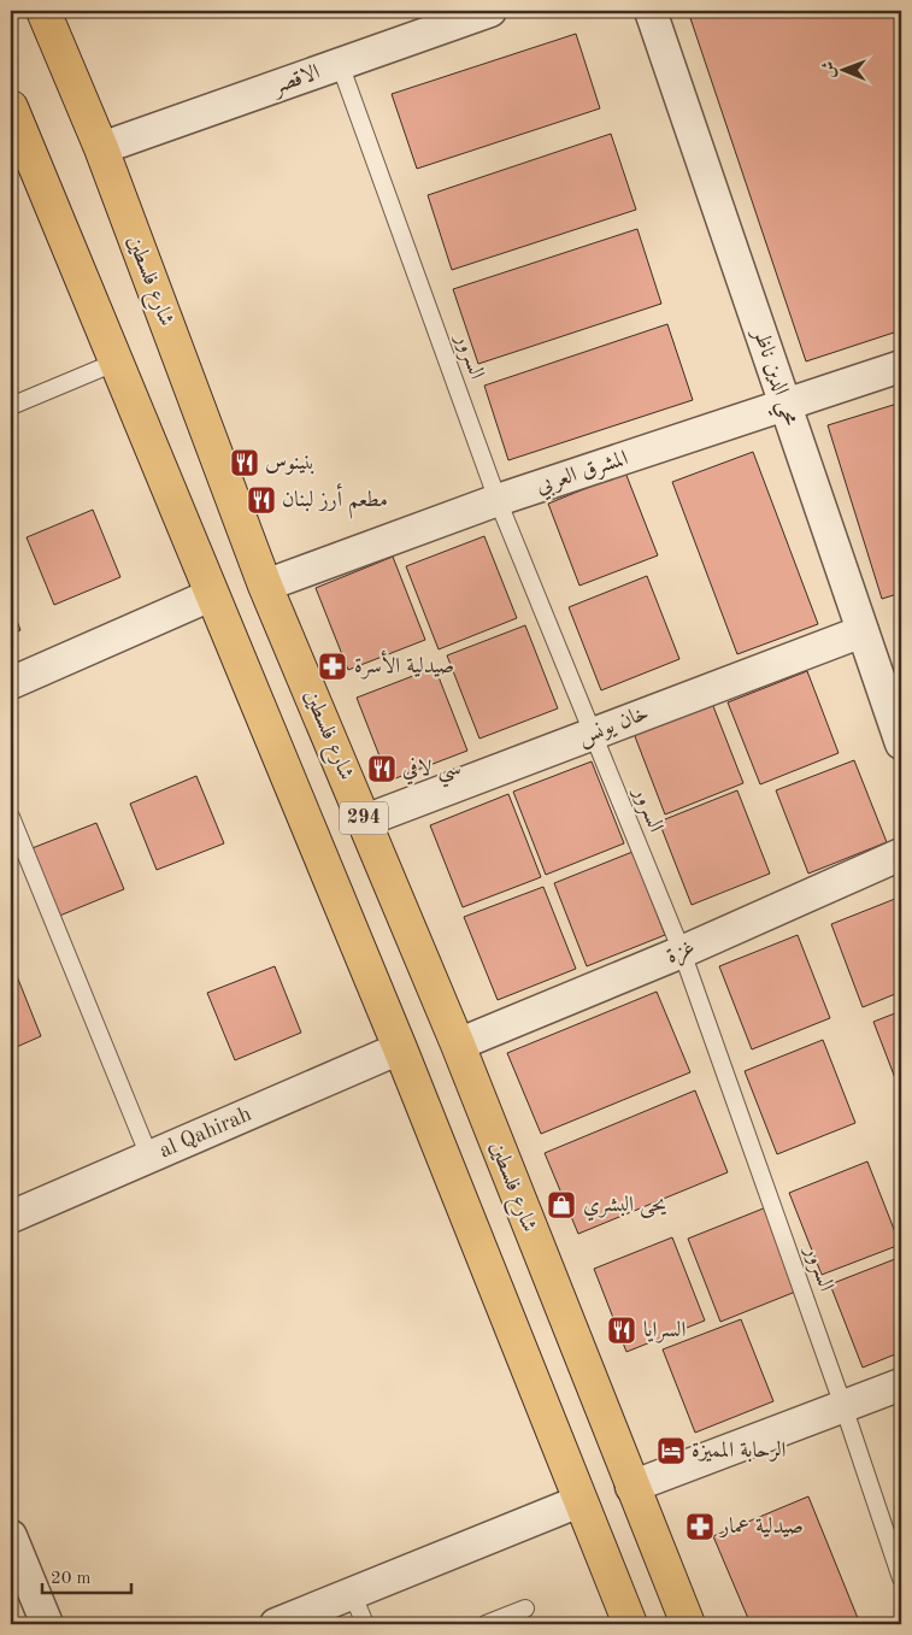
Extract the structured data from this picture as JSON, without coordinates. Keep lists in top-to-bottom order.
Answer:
{
  "streets": {
    "main road": ["شارع فلسطين", "294"],
    "street": [
      "الاقصر",
      "محي الدين ناظر",
      "المشرق العربي",
      "خان يونس",
      "غزة",
      "al Qahirah"
    ],
    "lane": ["السرور"]
  },
  "crossings": [
    ["الاقصر", "شارع فلسطين"],
    ["الاقصر", "السرور"],
    ["شارع فلسطين", "المشرق العربي"],
    ["شارع فلسطين", "خان يونس"],
    ["شارع فلسطين", "غزة"],
    ["السرور", "المشرق العربي"],
    ["السرور", "خان يونس"],
    ["السرور", "غزة"],
    ["محي الدين ناظر", "المشرق العربي"],
    ["محي الدين ناظر", "خان يونس"],
    ["294", "al Qahirah"]
  ],
  "places": {
    "restaurant": [
      "بنينوس",
      "مطعم أرز لبنان",
      "سي لافي",
      "السرايا"
    ],
    "pharmacy": ["صيدلية الأسرة", "صيدلية عمار"],
    "shop": ["يحى البشري"],
    "hotel": ["الرحابة المميزة"]
  },
  "scale_bar": "20 m",
  "north": "left"
}
